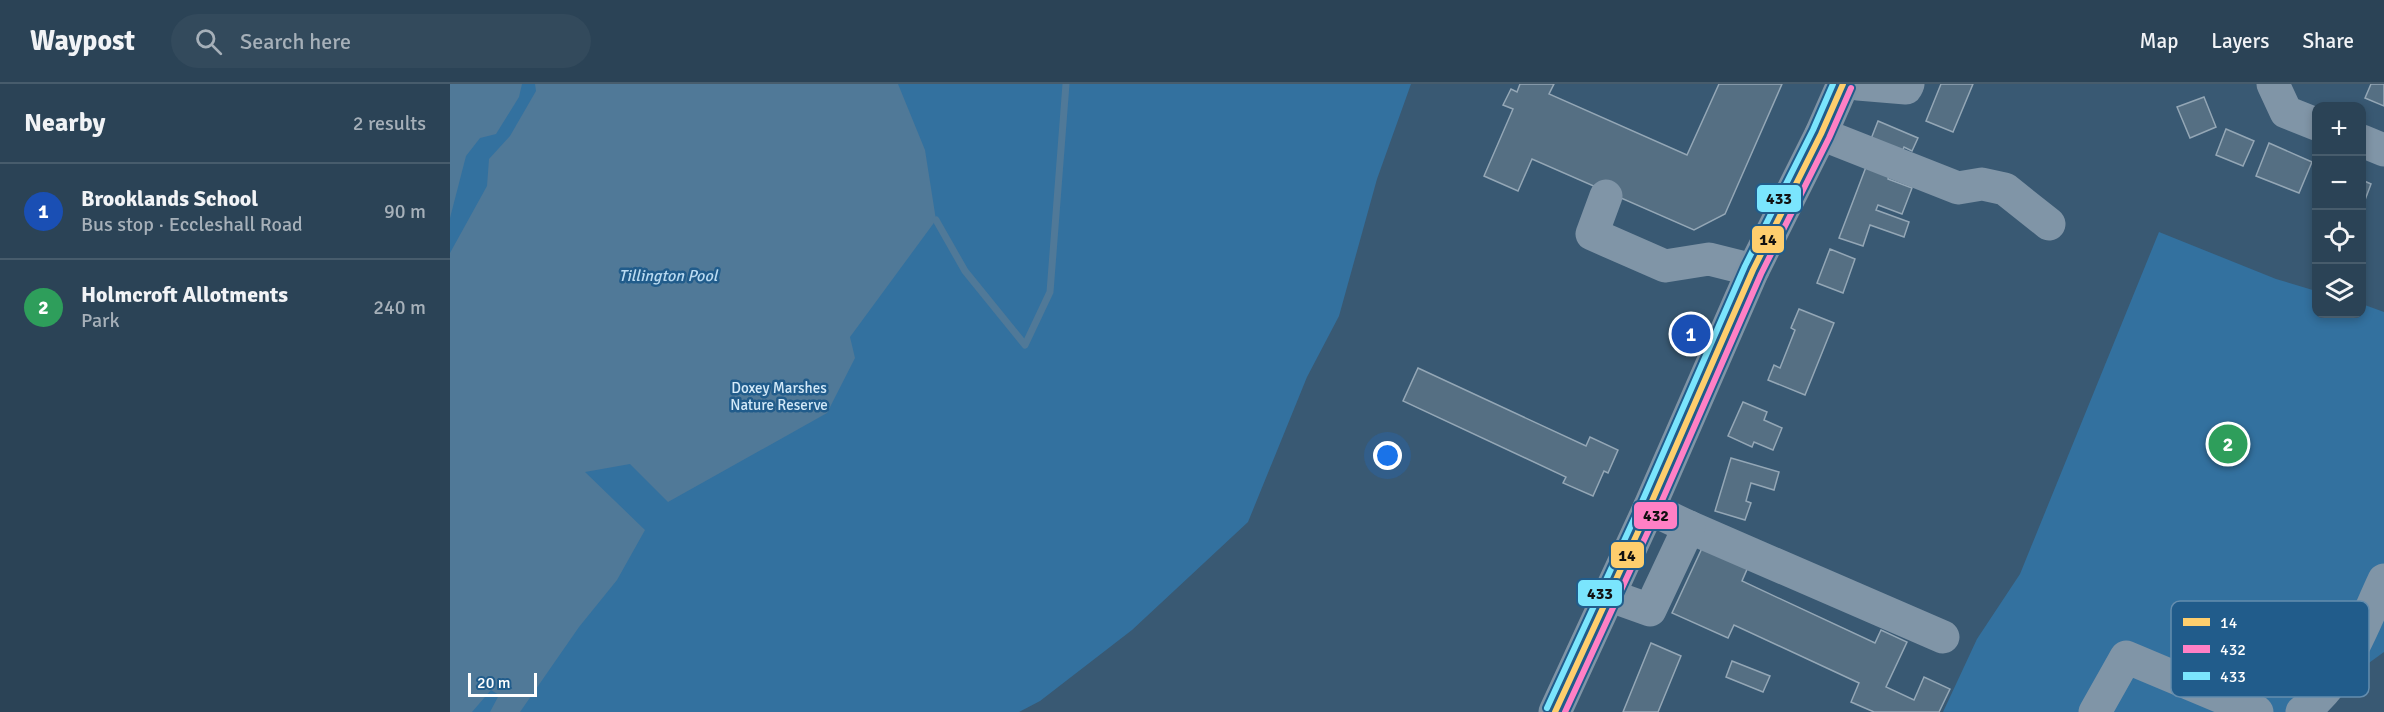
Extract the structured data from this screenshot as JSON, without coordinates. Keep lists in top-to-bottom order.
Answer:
{
  "water": ["Tillington Pool"],
  "parks": ["Doxey Marshes Nature Reserve"],
  "lines": ["transit line 14", "transit line 433", "transit line 432"],
  "legend": ["14", "432", "433"],
  "scale_bar": "20 m",
  "page": {
    "header": "Waypost",
    "search": "Search here",
    "nav": ["Map", "Layers", "Share"],
    "heading": ["Nearby", "2 results"],
    "map_buttons": ["+", "−"],
    "list": [
      {
        "mark": "1",
        "name": "Brooklands School",
        "note": "Bus stop · Eccleshall Road",
        "value": "90 m"
      },
      {
        "mark": "2",
        "name": "Holmcroft Allotments",
        "note": "Park",
        "value": "240 m"
      }
    ],
    "pins": ["1", "2"],
    "scale": "20 m"
  }
}
